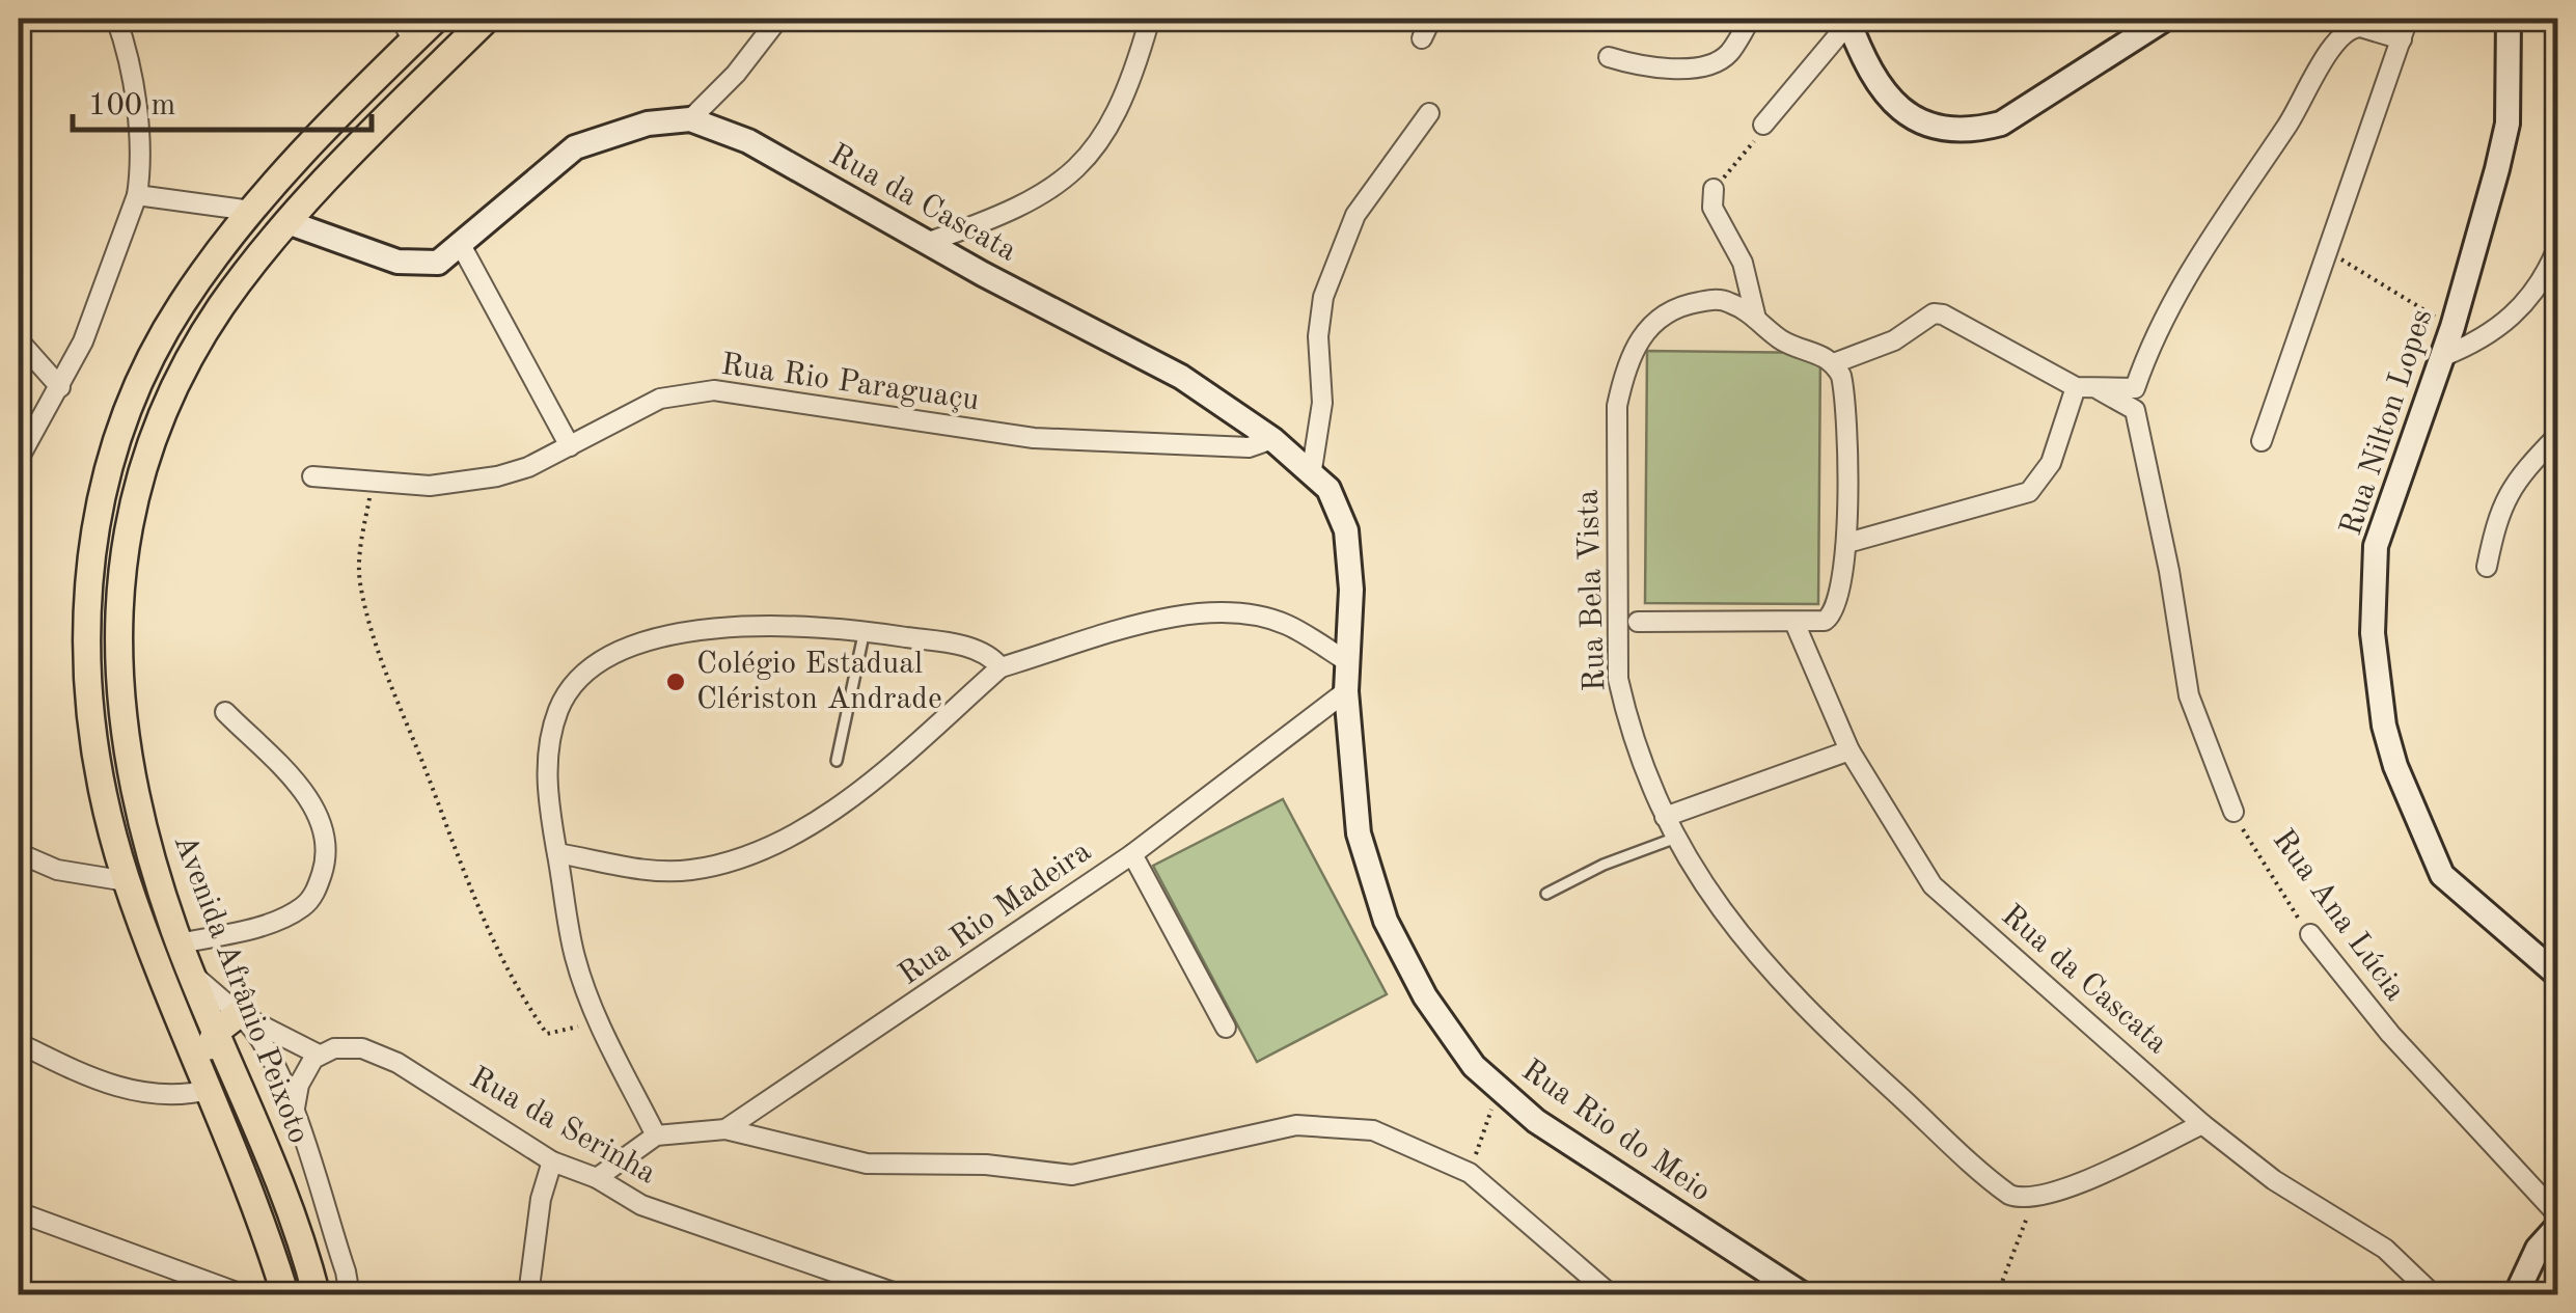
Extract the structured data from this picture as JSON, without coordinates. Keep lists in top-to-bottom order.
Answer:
{
  "streets": {
    "main road": [
      "Rua da Cascata",
      "Rua Nilton Lopes",
      "Avenida Afrânio Peixoto",
      "Rua Rio do Meio"
    ],
    "street": [
      "Rua Rio Paraguaçu",
      "Rua Bela Vista",
      "Rua Rio Madeira",
      "Rua Ana Lúcia",
      "Rua da Serinha"
    ]
  },
  "crossings": [
    ["Rua da Cascata", "Rua Rio Paraguaçu"],
    ["Rua da Cascata", "Rua Rio Madeira"],
    ["Rua da Cascata", "Avenida Afrânio Peixoto"],
    ["Rua da Cascata", "Rua Rio do Meio"],
    ["Rua Rio Madeira", "Rua Rio do Meio"],
    ["Avenida Afrânio Peixoto", "Rua da Serinha"]
  ],
  "places": ["Colégio Estadual Clériston Andrade"],
  "scale_bar": "100 m"
}
